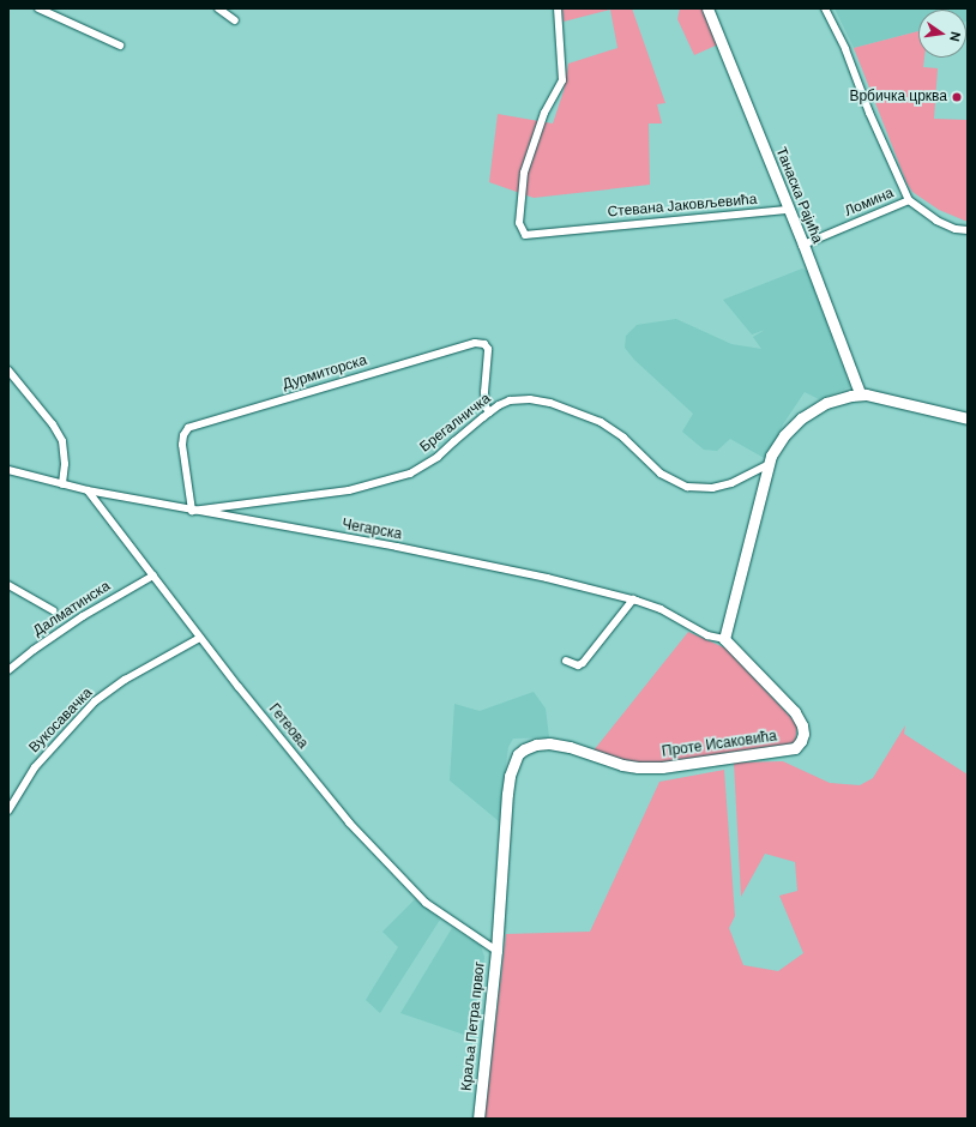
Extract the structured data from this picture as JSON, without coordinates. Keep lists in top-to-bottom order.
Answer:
{
  "streets": {
    "street": [
      "Танаска Рајића",
      "Ломина",
      "Стевана Јаковљевића",
      "Дурмиторска",
      "Брегалничка",
      "Чегарска",
      "Далматинска",
      "Вукосавачка",
      "Гетеова",
      "Проте Исаковића",
      "Краља Петра првог"
    ]
  },
  "crossings": [
    ["Танаска Рајића", "Ломина"],
    ["Танаска Рајића", "Стевана Јаковљевића"],
    ["Дурмиторска", "Брегалничка"],
    ["Дурмиторска", "Чегарска"],
    ["Брегалничка", "Чегарска"],
    ["Чегарска", "Гетеова"],
    ["Чегарска", "Проте Исаковића"],
    ["Далматинска", "Гетеова"],
    ["Вукосавачка", "Гетеова"],
    ["Гетеова", "Краља Петра првог"],
    ["Проте Исаковића", "Краља Петра првог"]
  ],
  "places": ["Врбичка црква"],
  "north": "right"
}
